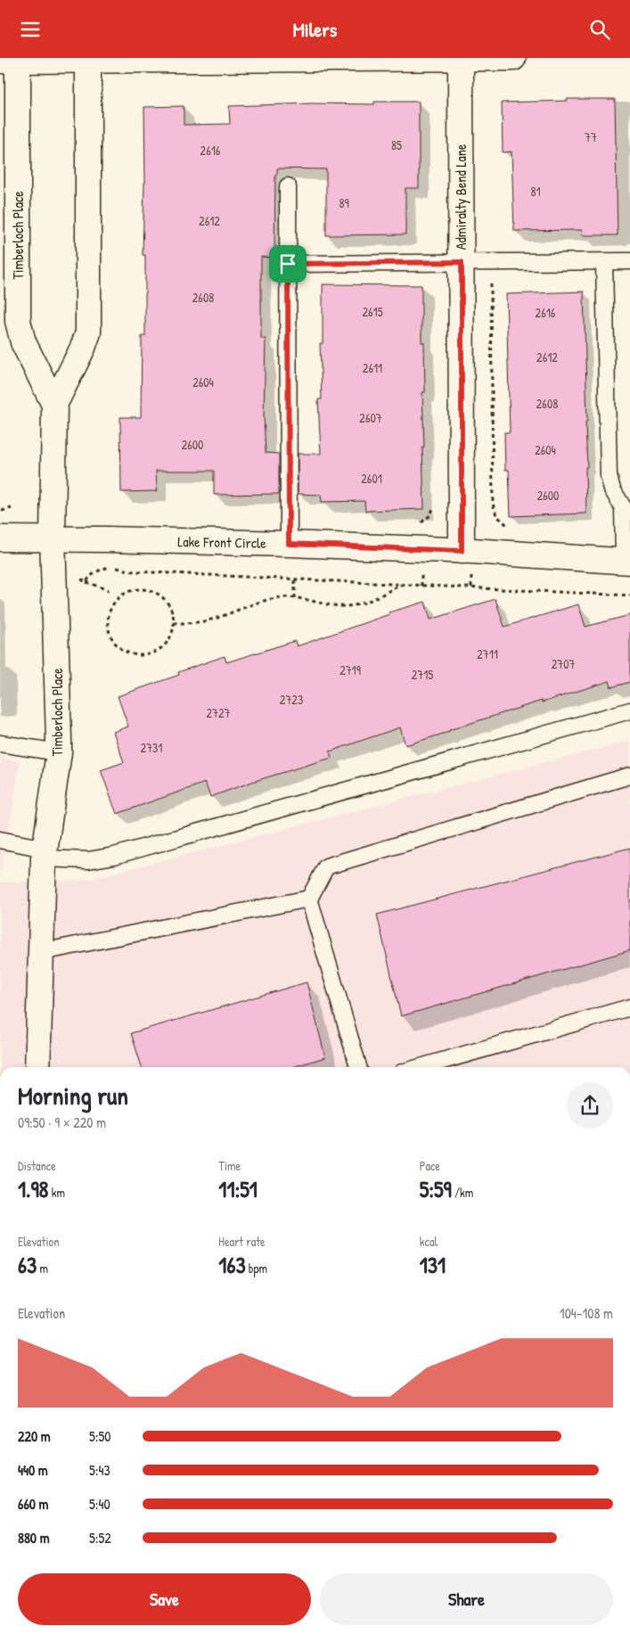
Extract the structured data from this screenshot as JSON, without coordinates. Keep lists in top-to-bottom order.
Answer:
{
  "streets": {
    "street": ["Admiralty Bend Lane", "Timberloch Place", "Lake Front Circle"]
  },
  "crossings": [
    ["Admiralty Bend Lane", "Lake Front Circle"],
    ["Timberloch Place", "Lake Front Circle"]
  ],
  "house_numbers": [
    "77",
    "85",
    "2616",
    "81",
    "89",
    "2612",
    "2608",
    "2615",
    "2616",
    "2612",
    "2611",
    "2604",
    "2608",
    "2607",
    "2600",
    "2604",
    "2601",
    "2600",
    "2711",
    "2707",
    "2719",
    "2715",
    "2723",
    "2727",
    "2731"
  ],
  "page": {
    "header": "Milers",
    "heading": ["Morning run", "09:50 · 9 × 220 m"],
    "stats": [
      ["Distance", "1.98 km"],
      ["Time", "11:51"],
      ["Pace", "5:59 /km"],
      ["Elevation", "63 m"],
      ["Heart rate", "163 bpm"],
      ["kcal", "131"]
    ],
    "chart": ["Elevation", "104–108 m"],
    "list": [
      {
        "name": "220 m",
        "note": "5:50"
      },
      {
        "name": "440 m",
        "note": "5:43"
      },
      {
        "name": "660 m",
        "note": "5:40"
      },
      {
        "name": "880 m",
        "note": "5:52"
      }
    ],
    "buttons": ["Save", "Share"]
  }
}
